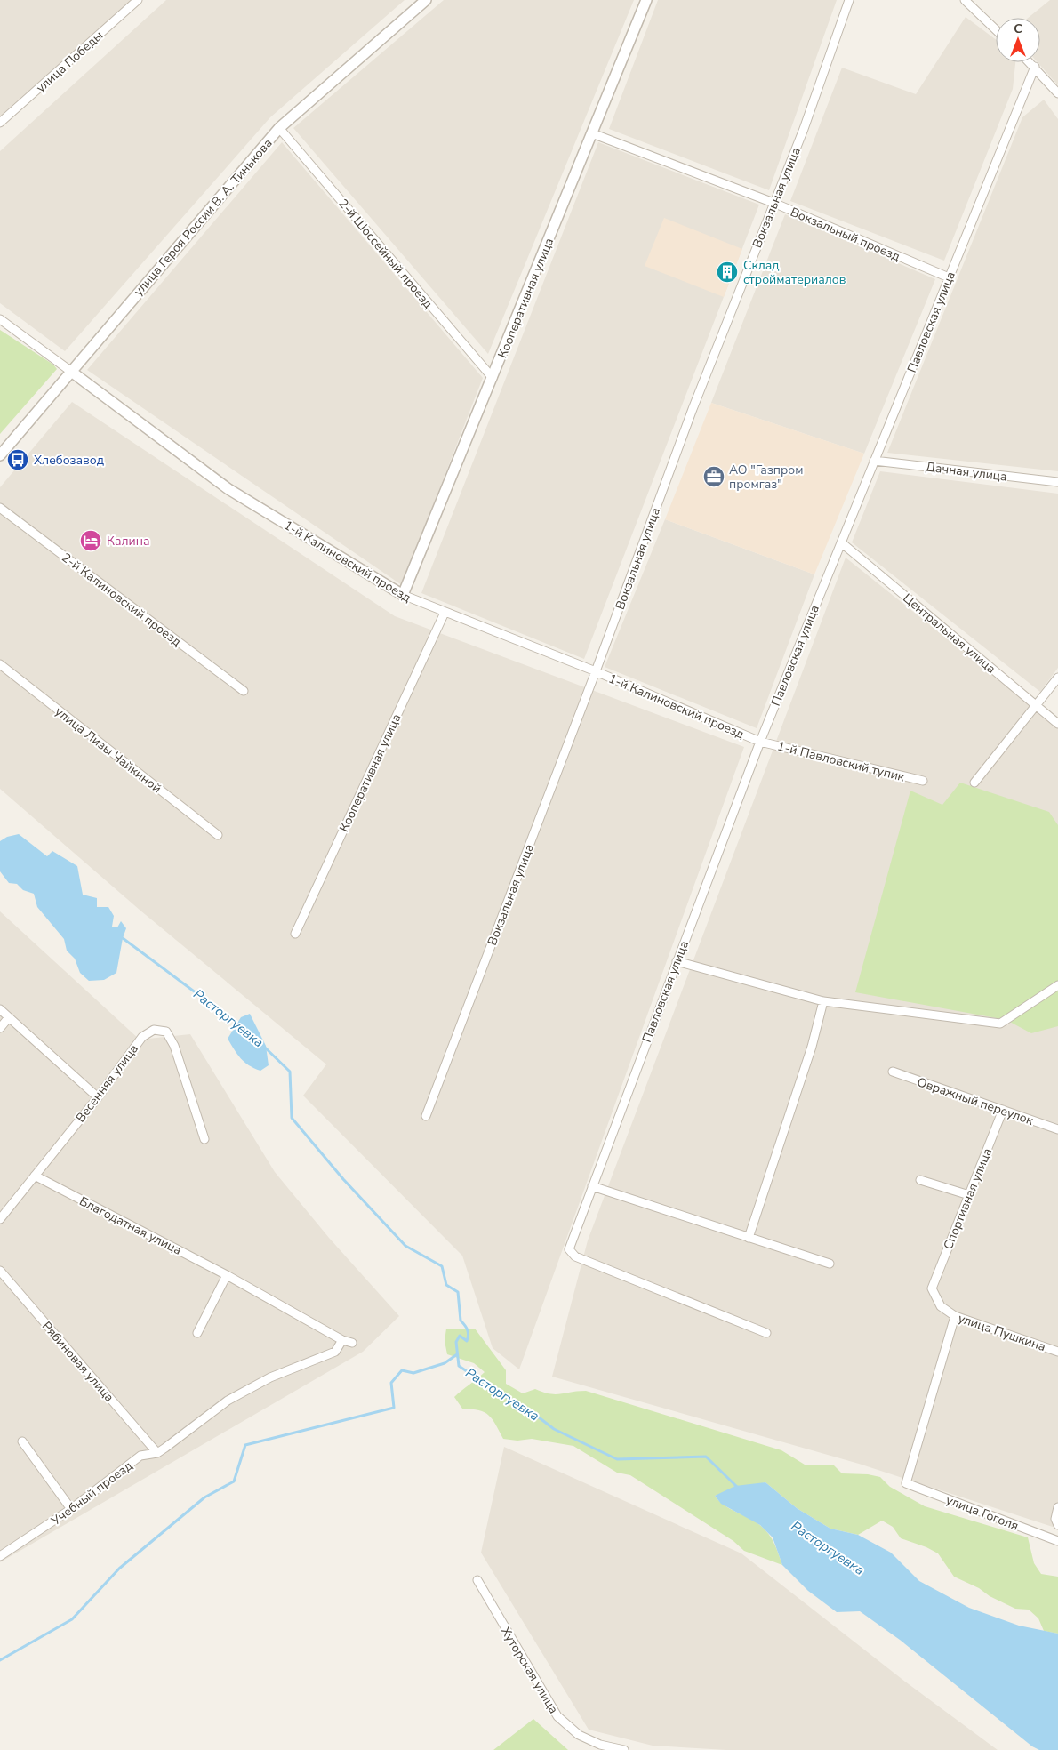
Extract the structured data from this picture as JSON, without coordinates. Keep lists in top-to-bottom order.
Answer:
{
  "streets": {
    "street": [
      "улица Победы",
      "Вокзальная улица",
      "улица Героя России В. А. Тинькова",
      "Вокзальный проезд",
      "2-й Шоссейный проезд",
      "Кооперативная улица",
      "Павловская улица",
      "Дачная улица",
      "1-й Калиновский проезд",
      "2-й Калиновский проезд",
      "Центральная улица",
      "улица Лизы Чайкиной",
      "1-й Павловский тупик",
      "Весенняя улица",
      "Овражный переулок",
      "Спортивная улица",
      "Благодатная улица",
      "улица Пушкина",
      "Рябиновая улица",
      "Учебный проезд",
      "улица Гоголя",
      "Хуторская улица"
    ]
  },
  "crossings": [
    ["Вокзальная улица", "Вокзальный проезд"],
    ["Вокзальная улица", "1-й Калиновский проезд"],
    ["улица Героя России В. А. Тинькова", "2-й Шоссейный проезд"],
    ["улица Героя России В. А. Тинькова", "1-й Калиновский проезд"],
    ["Вокзальный проезд", "Кооперативная улица"],
    ["Вокзальный проезд", "Павловская улица"],
    ["2-й Шоссейный проезд", "Кооперативная улица"],
    ["Кооперативная улица", "1-й Калиновский проезд"],
    ["Павловская улица", "Дачная улица"],
    ["Павловская улица", "1-й Калиновский проезд"],
    ["Павловская улица", "Центральная улица"],
    ["Павловская улица", "1-й Павловский тупик"],
    ["1-й Калиновский проезд", "1-й Павловский тупик"],
    ["Весенняя улица", "Благодатная улица"],
    ["Овражный переулок", "Спортивная улица"],
    ["Спортивная улица", "улица Пушкина"],
    ["Благодатная улица", "Учебный проезд"],
    ["улица Пушкина", "улица Гоголя"],
    ["Рябиновая улица", "Учебный проезд"]
  ],
  "water": ["Расторгуевка"],
  "places": {
    "building": ["Склад стройматериалов"],
    "bus stop": ["Хлебозавод"],
    "office": ["АО \"Газпром промгаз\""],
    "hotel": ["Калина"]
  },
  "north": "top"
}
